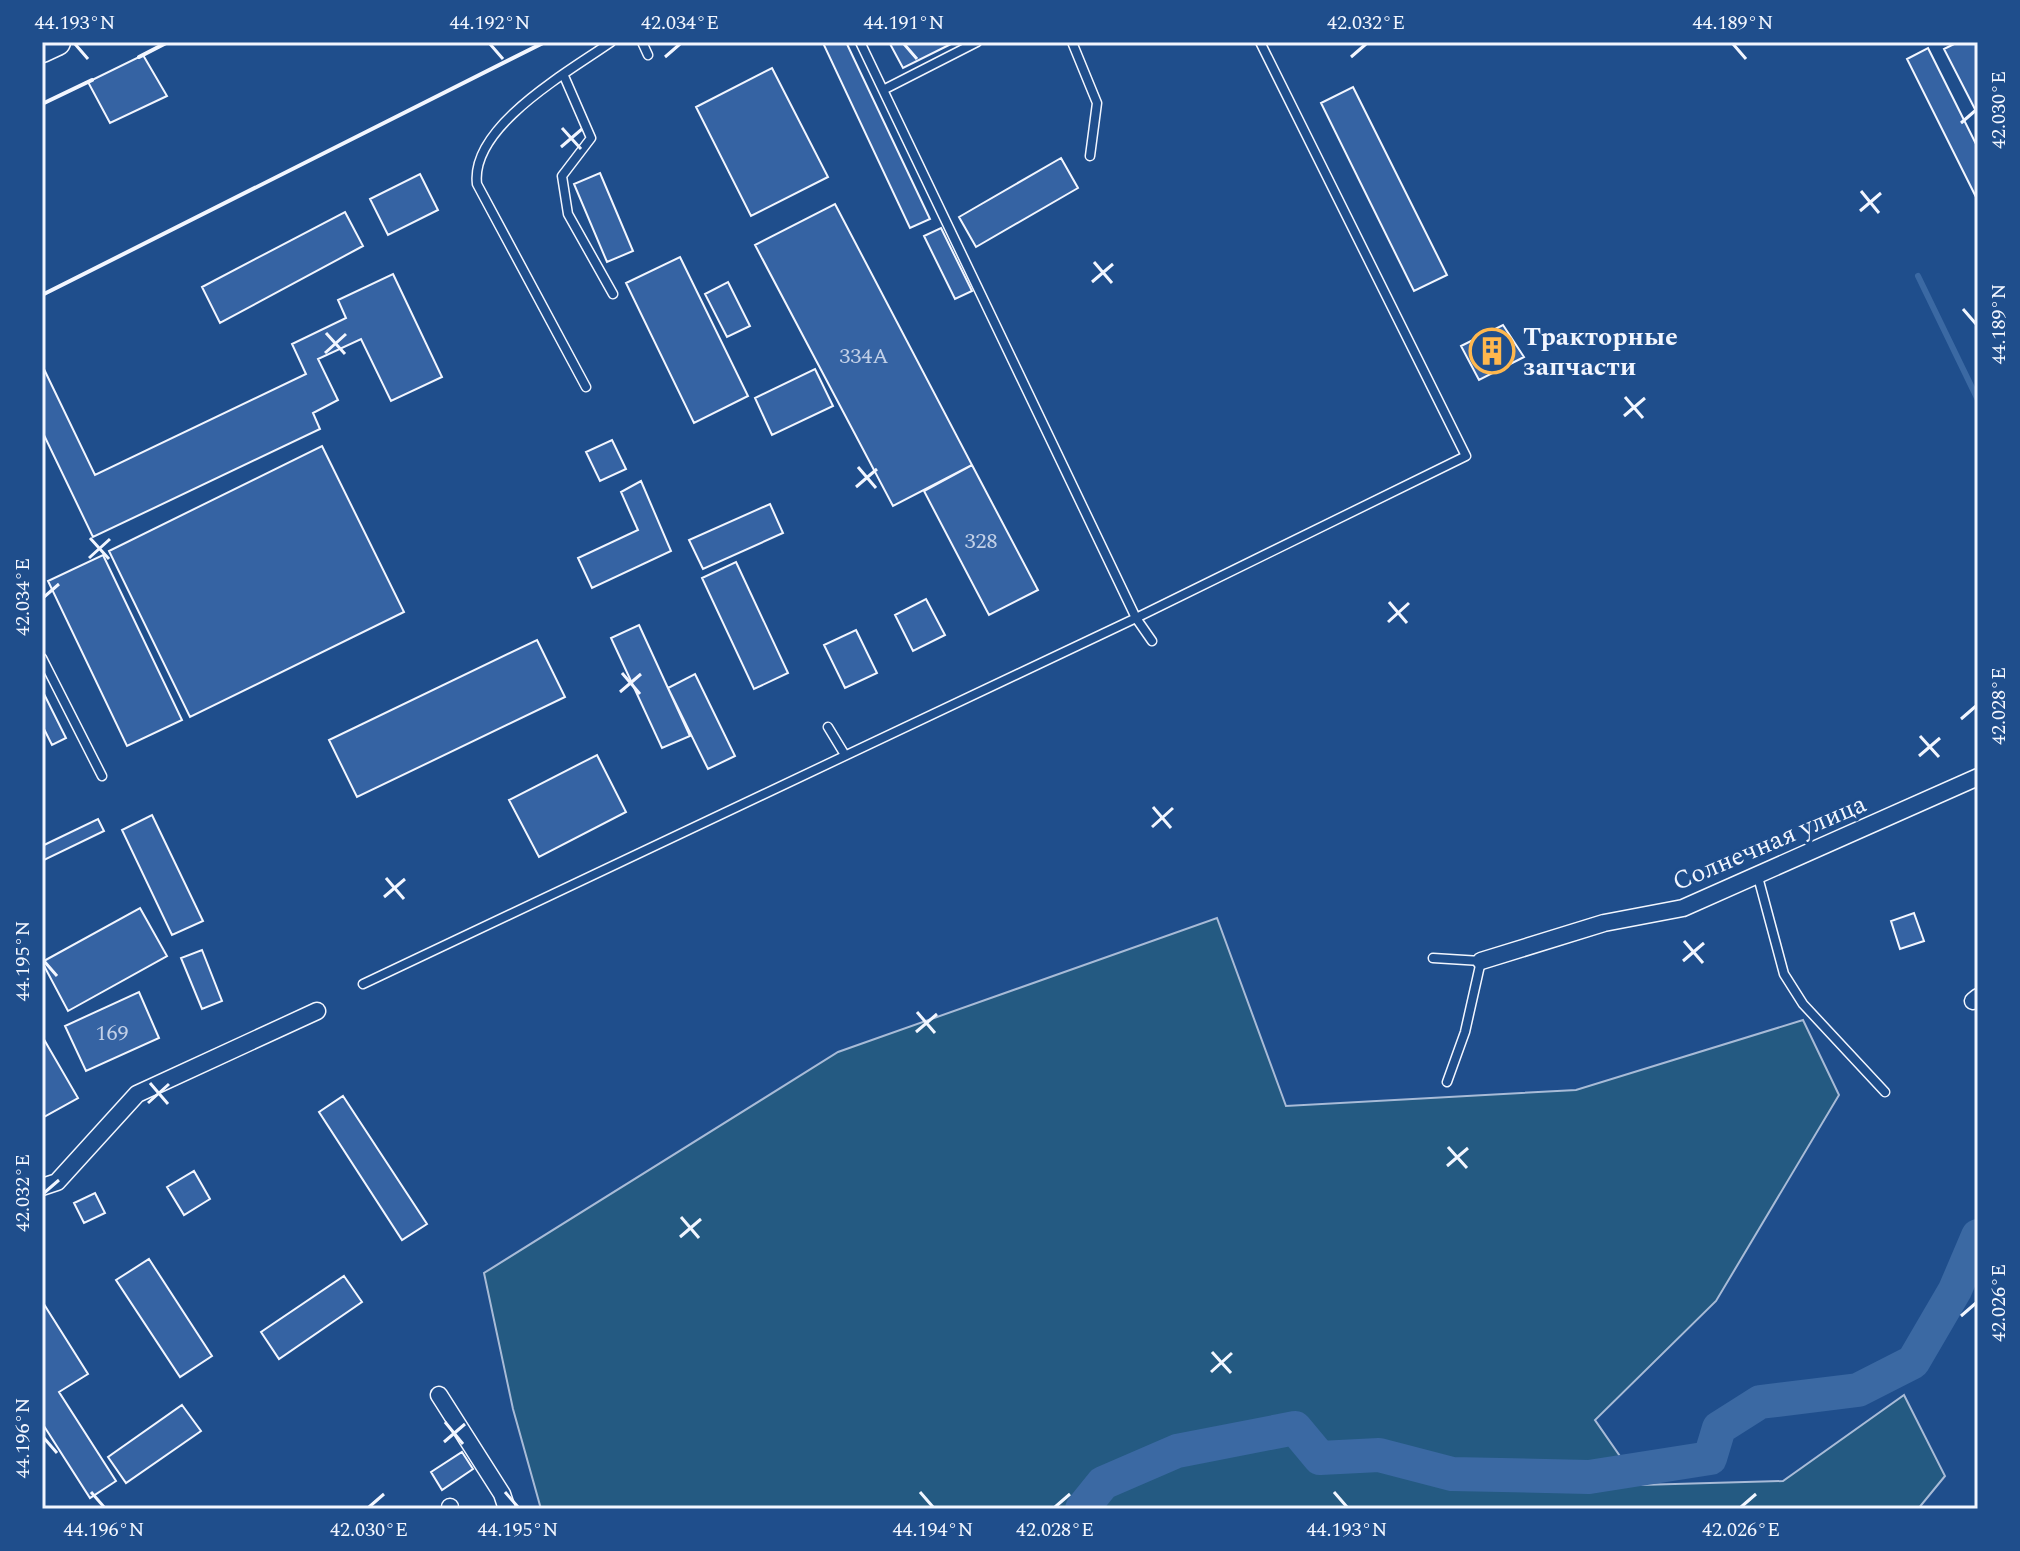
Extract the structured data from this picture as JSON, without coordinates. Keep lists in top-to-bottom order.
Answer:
{
  "streets": {
    "street": ["Солнечная улица"]
  },
  "places": {
    "building": ["Тракторные запчасти"]
  },
  "house_numbers": ["334А", "328", "169"],
  "coordinates": [
    "44.193°N",
    "44.192°N",
    "42.034°E",
    "44.191°N",
    "42.032°E",
    "44.189°N",
    "42.030°E",
    "42.028°E",
    "44.195°N",
    "42.026°E",
    "44.196°N",
    "44.194°N"
  ]
}
